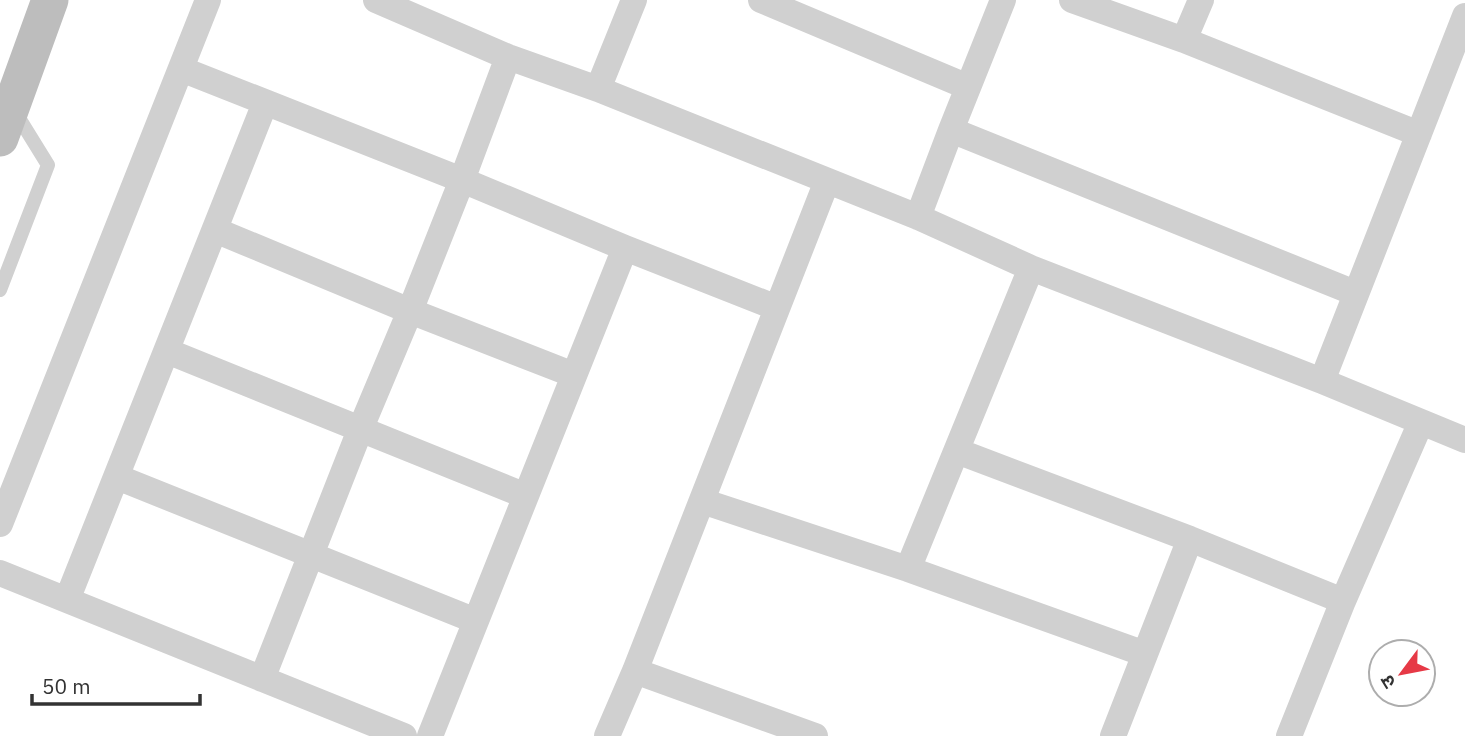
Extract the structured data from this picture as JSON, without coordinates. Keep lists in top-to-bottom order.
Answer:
{
  "scale_bar": "50 m",
  "north": "bottom left"
}
